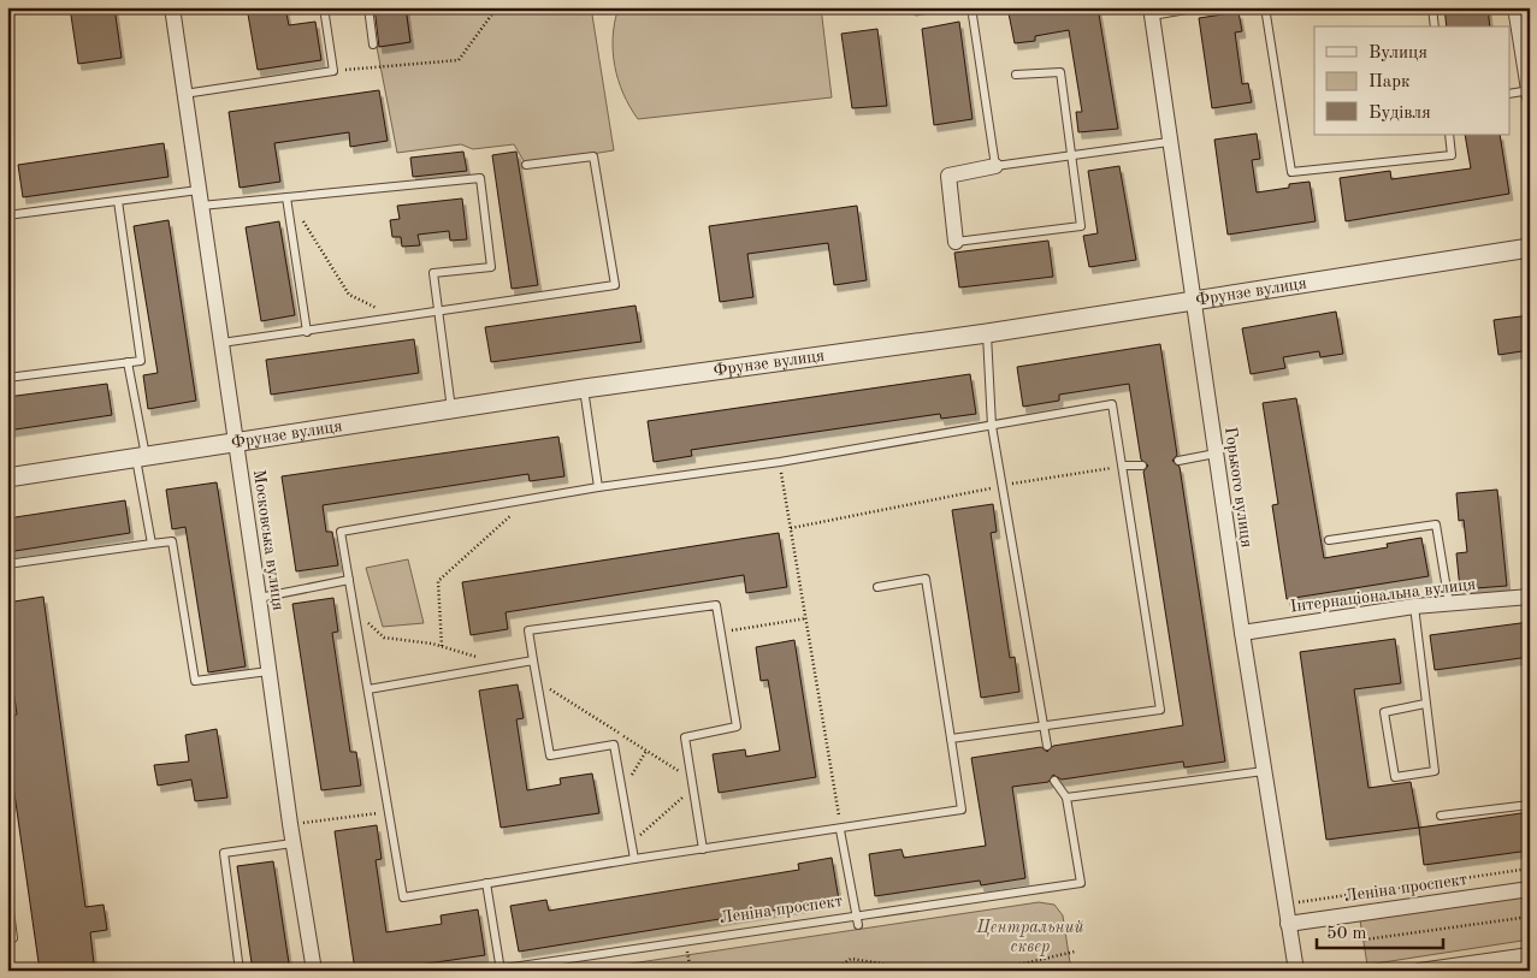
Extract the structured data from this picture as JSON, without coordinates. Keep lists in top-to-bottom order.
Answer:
{
  "streets": {
    "street": [
      "Фрунзе вулиця",
      "Горького вулиця",
      "Московська вулиця",
      "Інтернаціональна вулиця",
      "Леніна проспект"
    ]
  },
  "crossings": [
    ["Фрунзе вулиця", "Горького вулиця"],
    ["Фрунзе вулиця", "Московська вулиця"],
    ["Горького вулиця", "Інтернаціональна вулиця"],
    ["Горького вулиця", "Леніна проспект"]
  ],
  "parks": ["Центральний сквер"],
  "legend": ["Вулиця", "Парк", "Будівля"],
  "scale_bar": "50 m"
}
